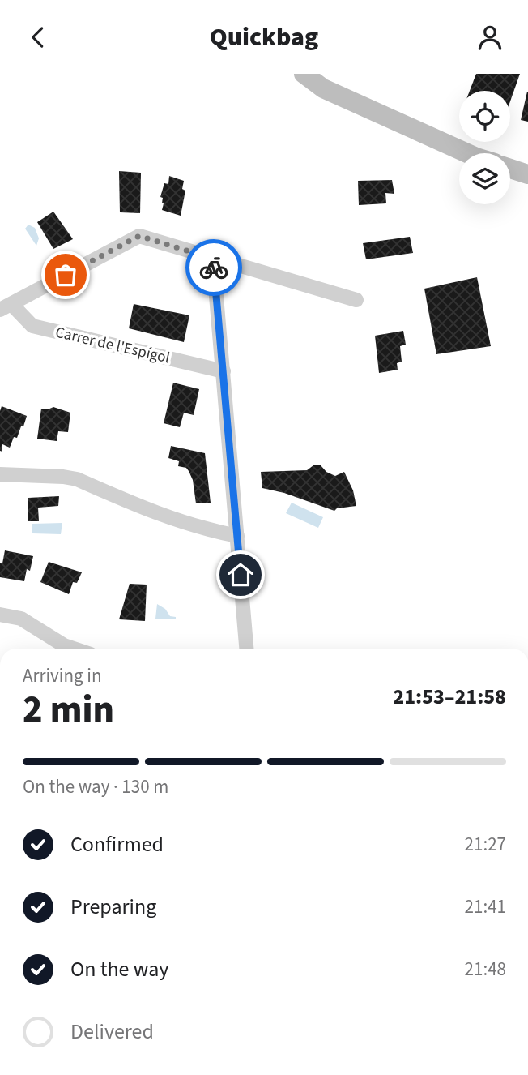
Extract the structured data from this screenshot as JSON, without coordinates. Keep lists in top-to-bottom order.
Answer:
{
  "streets": {
    "street": ["Carrer de l'Espígol"]
  },
  "page": {
    "header": "Quickbag",
    "heading": ["2 min", "Arriving in", "21:53–21:58"],
    "bar": "On the way · 130 m",
    "list": [
      ["Confirmed", "21:27"],
      ["Preparing", "21:41"],
      ["On the way", "21:48"],
      "Delivered"
    ]
  }
}
